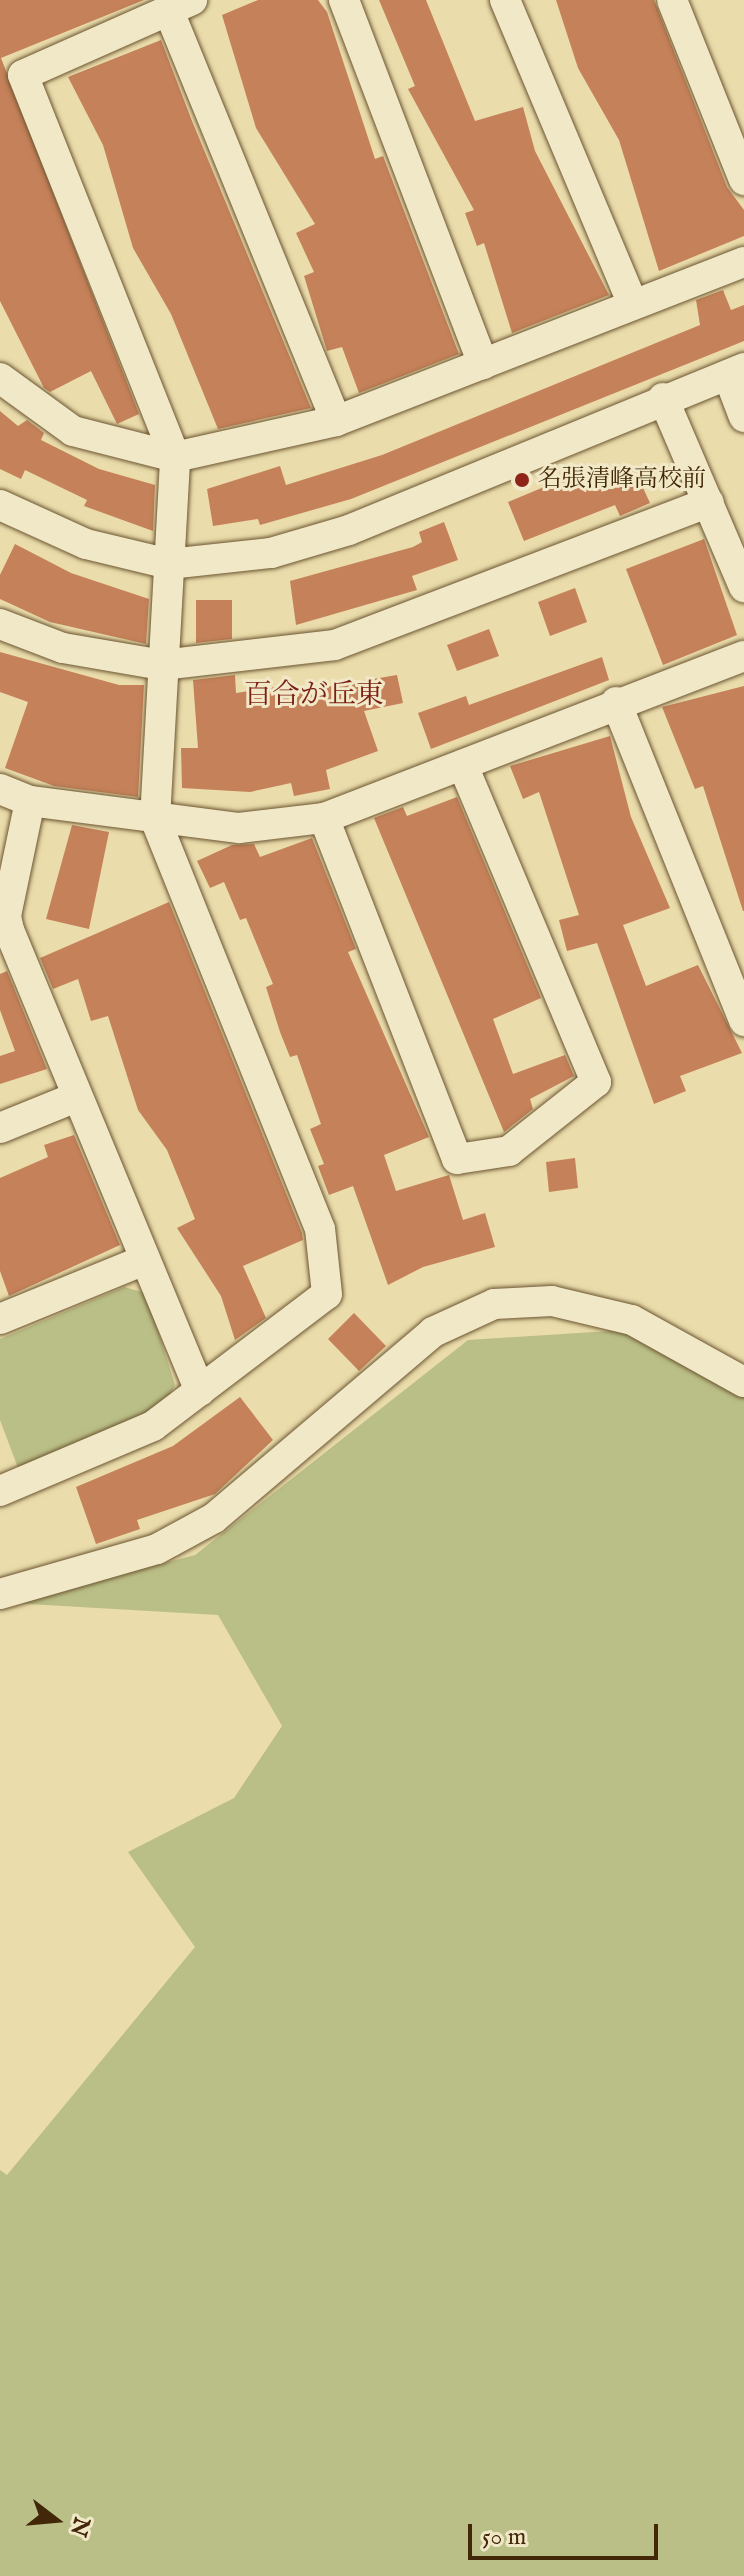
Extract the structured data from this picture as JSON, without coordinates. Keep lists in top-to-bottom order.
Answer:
{
  "districts": ["百合が丘東"],
  "places": ["名張清峰高校前"],
  "scale_bar": "50 m",
  "north": "right"
}
